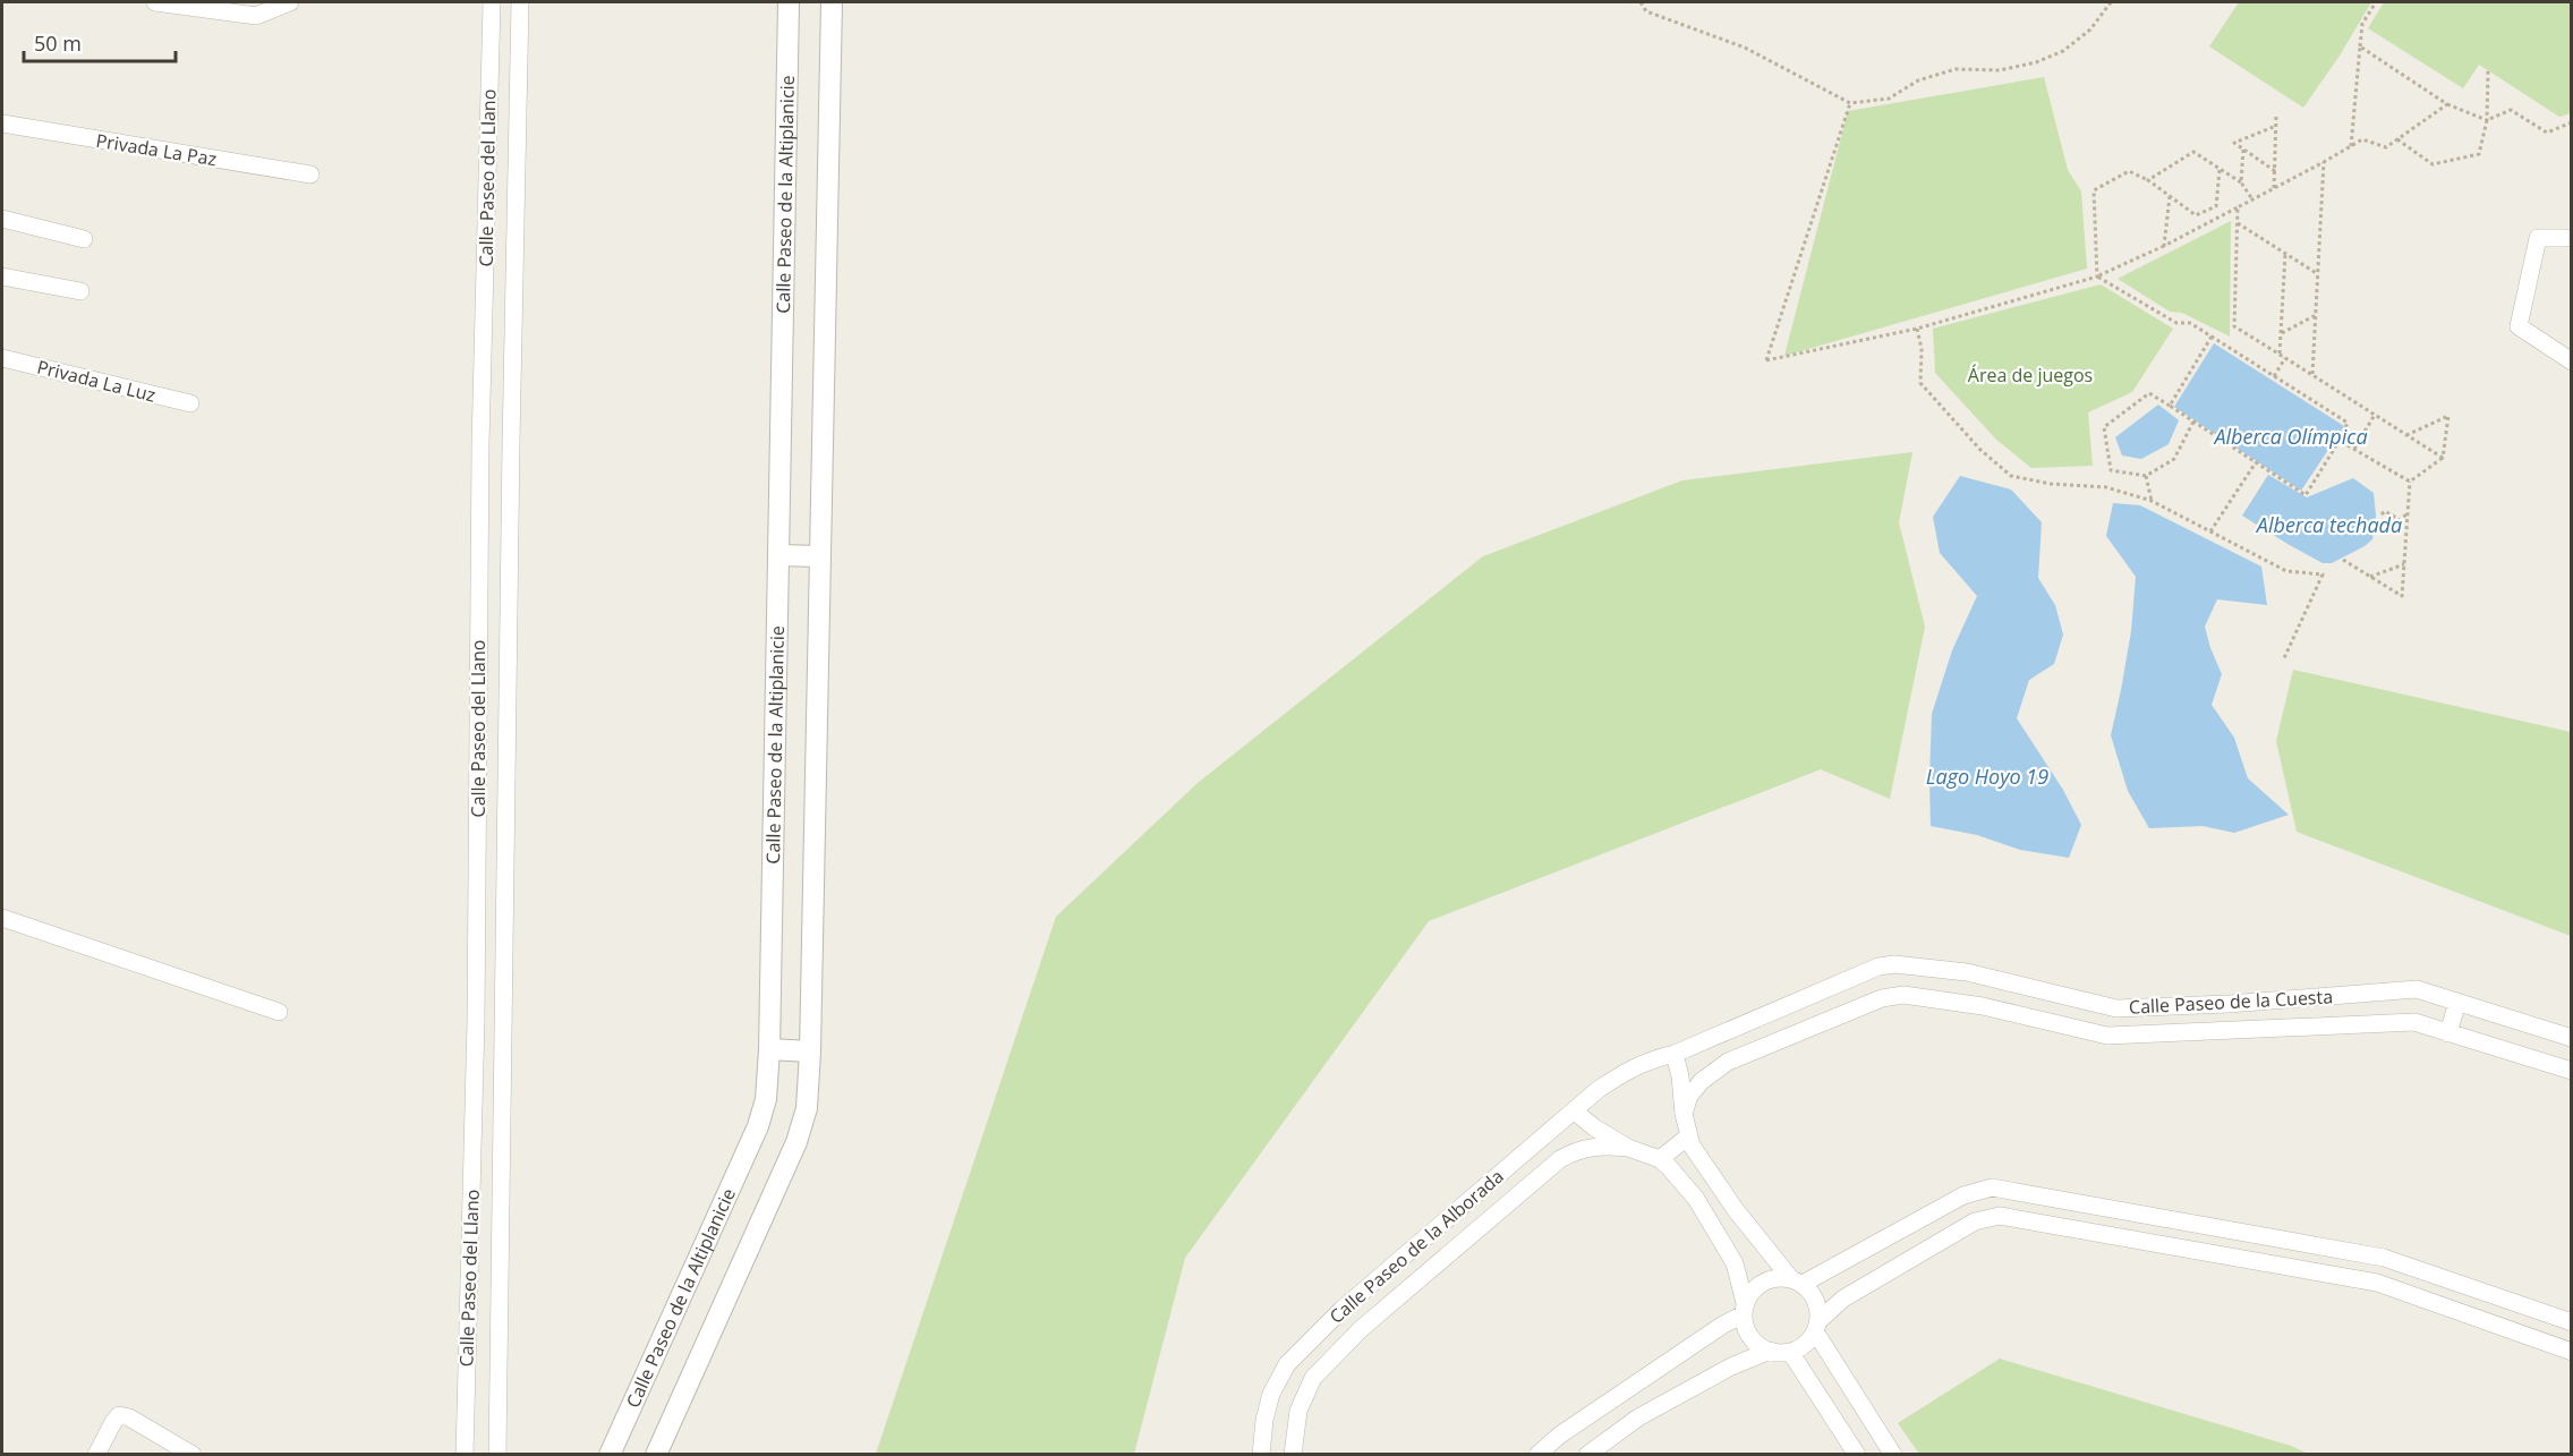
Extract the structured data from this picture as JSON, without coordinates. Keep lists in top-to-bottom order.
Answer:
{
  "streets": {
    "street": [
      "Privada La Paz",
      "Calle Paseo del Llano",
      "Calle Paseo de la Altiplanicie",
      "Privada La Luz",
      "Calle Paseo de la Cuesta",
      "Calle Paseo de la Alborada"
    ]
  },
  "crossings": [
    ["Calle Paseo de la Cuesta", "Calle Paseo de la Alborada"]
  ],
  "water": ["Alberca Olímpica", "Alberca techada", "Lago Hoyo 19"],
  "parks": ["Área de juegos"],
  "scale_bar": "50 m"
}
